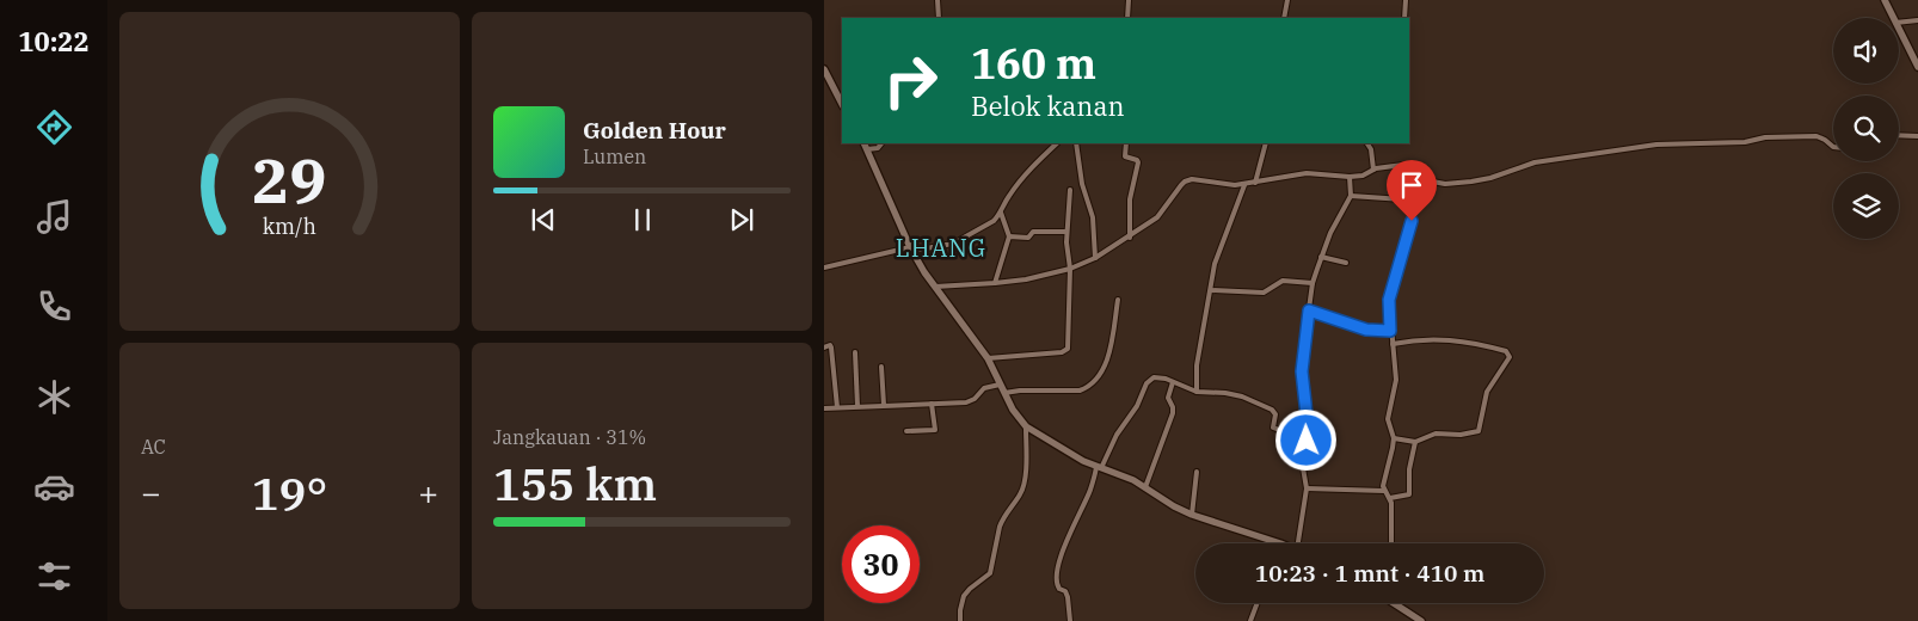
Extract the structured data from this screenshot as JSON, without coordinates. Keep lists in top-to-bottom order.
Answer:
{
  "districts": ["LHANG"],
  "page": {
    "tabs": "10:22",
    "turn": ["160 m", "Belok kanan"],
    "song": ["Golden Hour", "Lumen"],
    "tile": [
      "AC",
      ["Jangkauan · 31%", "155 km"]
    ],
    "heat": ["−", "19°", "+"],
    "limit": "30",
    "trip": "10:23 · 1 mnt · 410 m",
    "gauge": ["29", "km/h"]
  }
}
